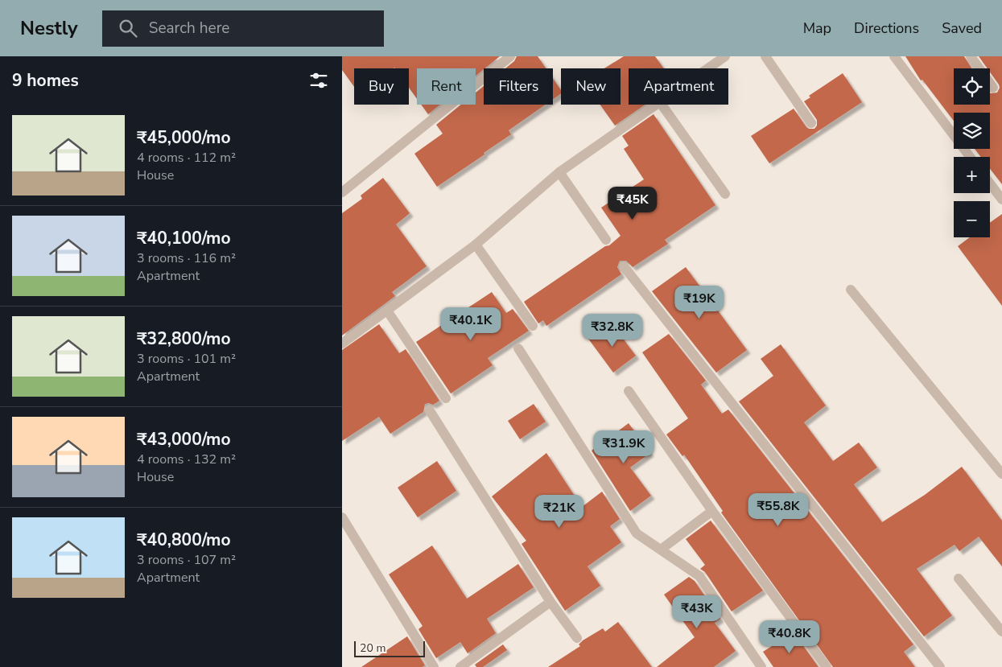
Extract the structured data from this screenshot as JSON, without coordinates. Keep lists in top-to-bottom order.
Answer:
{
  "scale_bar": "20 m",
  "page": {
    "header": "Nestly",
    "search": "Search here",
    "nav": ["Map", "Directions", "Saved"],
    "heading": "9 homes",
    "map_buttons": ["+", "−"],
    "chip": [
      "Buy",
      "Rent",
      "Filters",
      "New",
      "Apartment"
    ],
    "list": [
      {
        "name": "₹45,000/mo",
        "note": "4 rooms · 112 m² · House"
      },
      {
        "name": "₹40,100/mo",
        "note": "3 rooms · 116 m² · Apartment"
      },
      {
        "name": "₹32,800/mo",
        "note": "3 rooms · 101 m² · Apartment"
      },
      {
        "name": "₹43,000/mo",
        "note": "4 rooms · 132 m² · House"
      },
      {
        "name": "₹40,800/mo",
        "note": "3 rooms · 107 m² · Apartment"
      }
    ],
    "price": [
      "₹45K",
      "₹19K",
      "₹40.1K",
      "₹32.8K",
      "₹31.9K",
      "₹55.8K",
      "₹21K",
      "₹43K",
      "₹40.8K"
    ],
    "scale": "20 m"
  }
}
